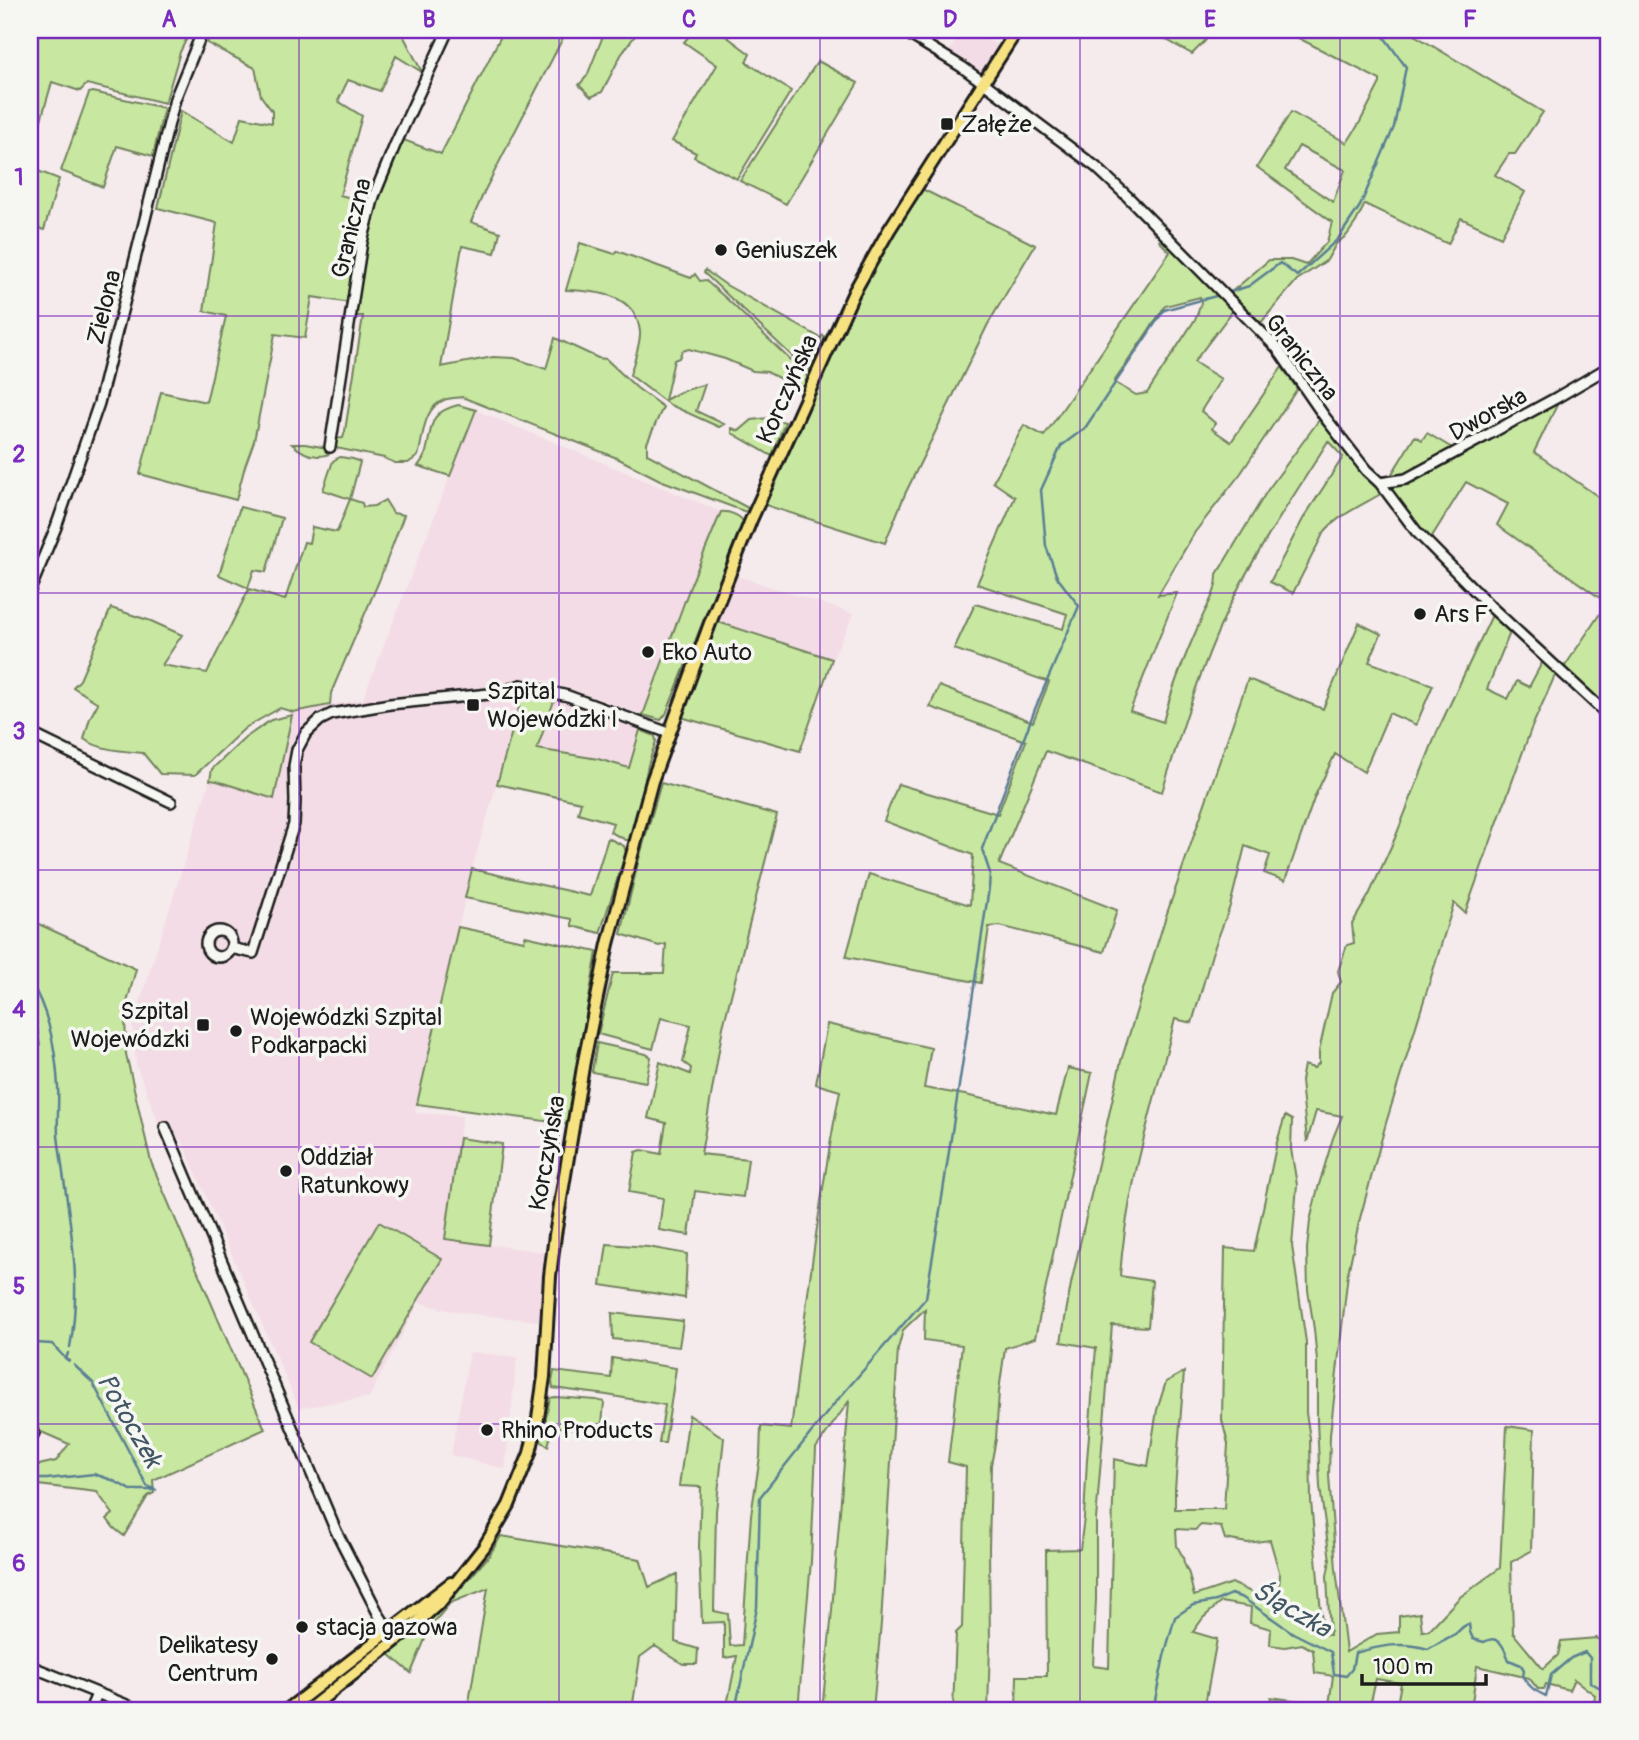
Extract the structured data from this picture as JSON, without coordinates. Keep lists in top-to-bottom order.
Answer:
{
  "streets": {
    "main road": ["Korczyńska"],
    "street": ["Graniczna", "Zielona", "Dworska"]
  },
  "crossings": [
    ["Graniczna", "Korczyńska"],
    ["Graniczna", "Dworska"]
  ],
  "water": ["Potoczek", "Ślączka"],
  "places": {
    "transit": ["Załęże", "Szpital Wojewódzki I", "Szpital Wojewódzki"],
    "other": [
      "Geniuszek",
      "Ars F",
      "Eko Auto",
      "Wojewódzki Szpital Podkarpacki",
      "Oddział Ratunkowy",
      "Rhino Products",
      "stacja gazowa",
      "Delikatesy Centrum"
    ]
  },
  "scale_bar": "100 m",
  "grid": {
    "columns": [
      "A",
      "B",
      "C",
      "D",
      "E",
      "F"
    ],
    "rows": [
      "1",
      "2",
      "3",
      "4",
      "5",
      "6"
    ]
  }
}
